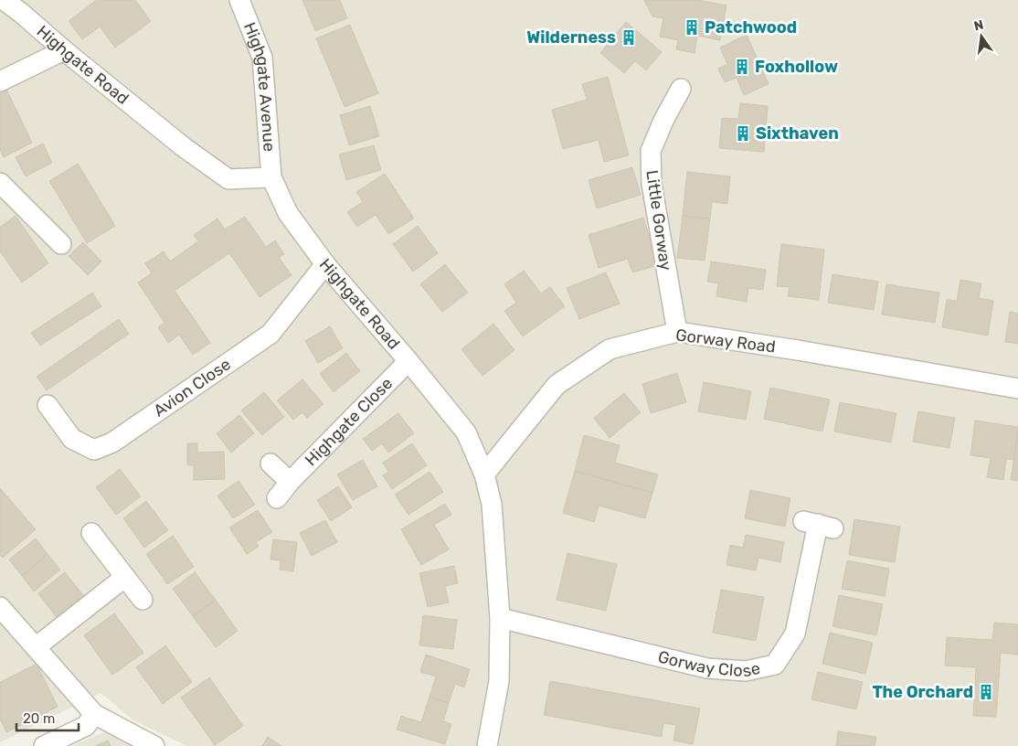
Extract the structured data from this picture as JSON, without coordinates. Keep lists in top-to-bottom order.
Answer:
{
  "streets": {
    "street": [
      "Highgate Road",
      "Highgate Avenue",
      "Little Gorway",
      "Gorway Road",
      "Avion Close",
      "Highgate Close",
      "Gorway Close"
    ]
  },
  "crossings": [
    ["Highgate Road", "Highgate Avenue"],
    ["Highgate Road", "Gorway Road"],
    ["Highgate Road", "Avion Close"],
    ["Highgate Road", "Highgate Close"],
    ["Highgate Road", "Gorway Close"],
    ["Little Gorway", "Gorway Road"]
  ],
  "places": {
    "building": [
      "Patchwood",
      "Wilderness",
      "Foxhollow",
      "Sixthaven",
      "The Orchard"
    ]
  },
  "scale_bar": "20 m",
  "north": "top"
}
